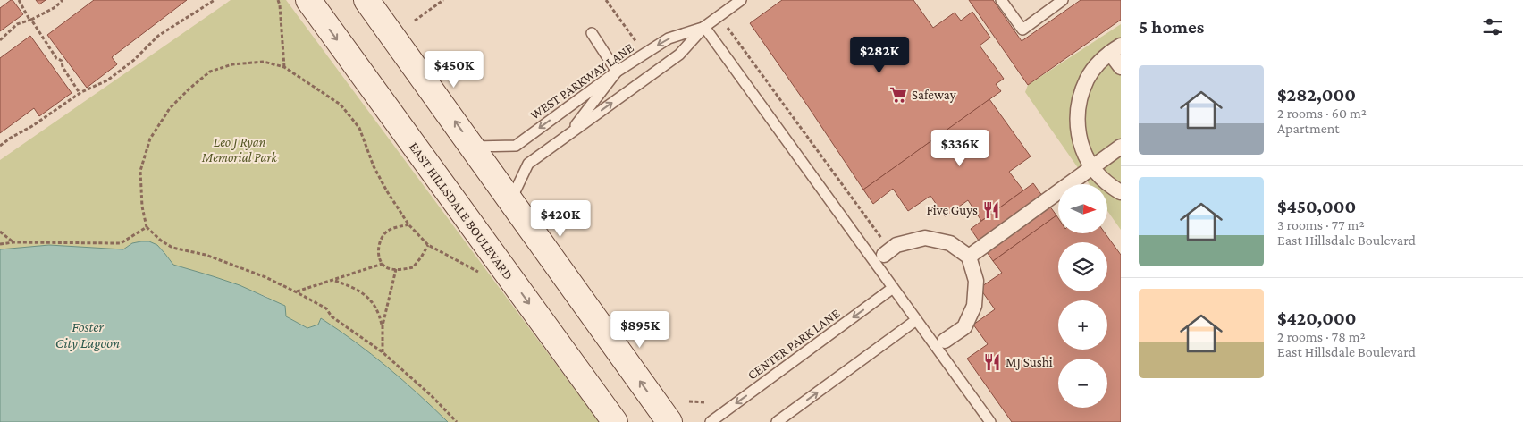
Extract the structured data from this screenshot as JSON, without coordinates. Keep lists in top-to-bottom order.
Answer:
{
  "streets": {
    "main road": ["EAST HILLSDALE BOULEVARD"],
    "lane": ["WEST PARKWAY LANE", "CENTER PARK LANE"]
  },
  "water": ["Foster City Lagoon"],
  "parks": ["Leo J Ryan Memorial Park"],
  "places": {
    "supermarket": ["Safeway"],
    "restaurant": ["Five Guys", "MJ Sushi"]
  },
  "north": "right",
  "page": {
    "heading": "5 homes",
    "price": [
      "$282K",
      "$450K",
      "$336K",
      "$420K",
      "$895K"
    ],
    "list": [
      {
        "name": "$282,000",
        "note": "2 rooms · 60 m² · Apartment"
      },
      {
        "name": "$450,000",
        "note": "3 rooms · 77 m² · East Hillsdale Boulevard"
      },
      {
        "name": "$420,000",
        "note": "2 rooms · 78 m² · East Hillsdale Boulevard"
      }
    ],
    "map_buttons": ["+", "−"]
  }
}
